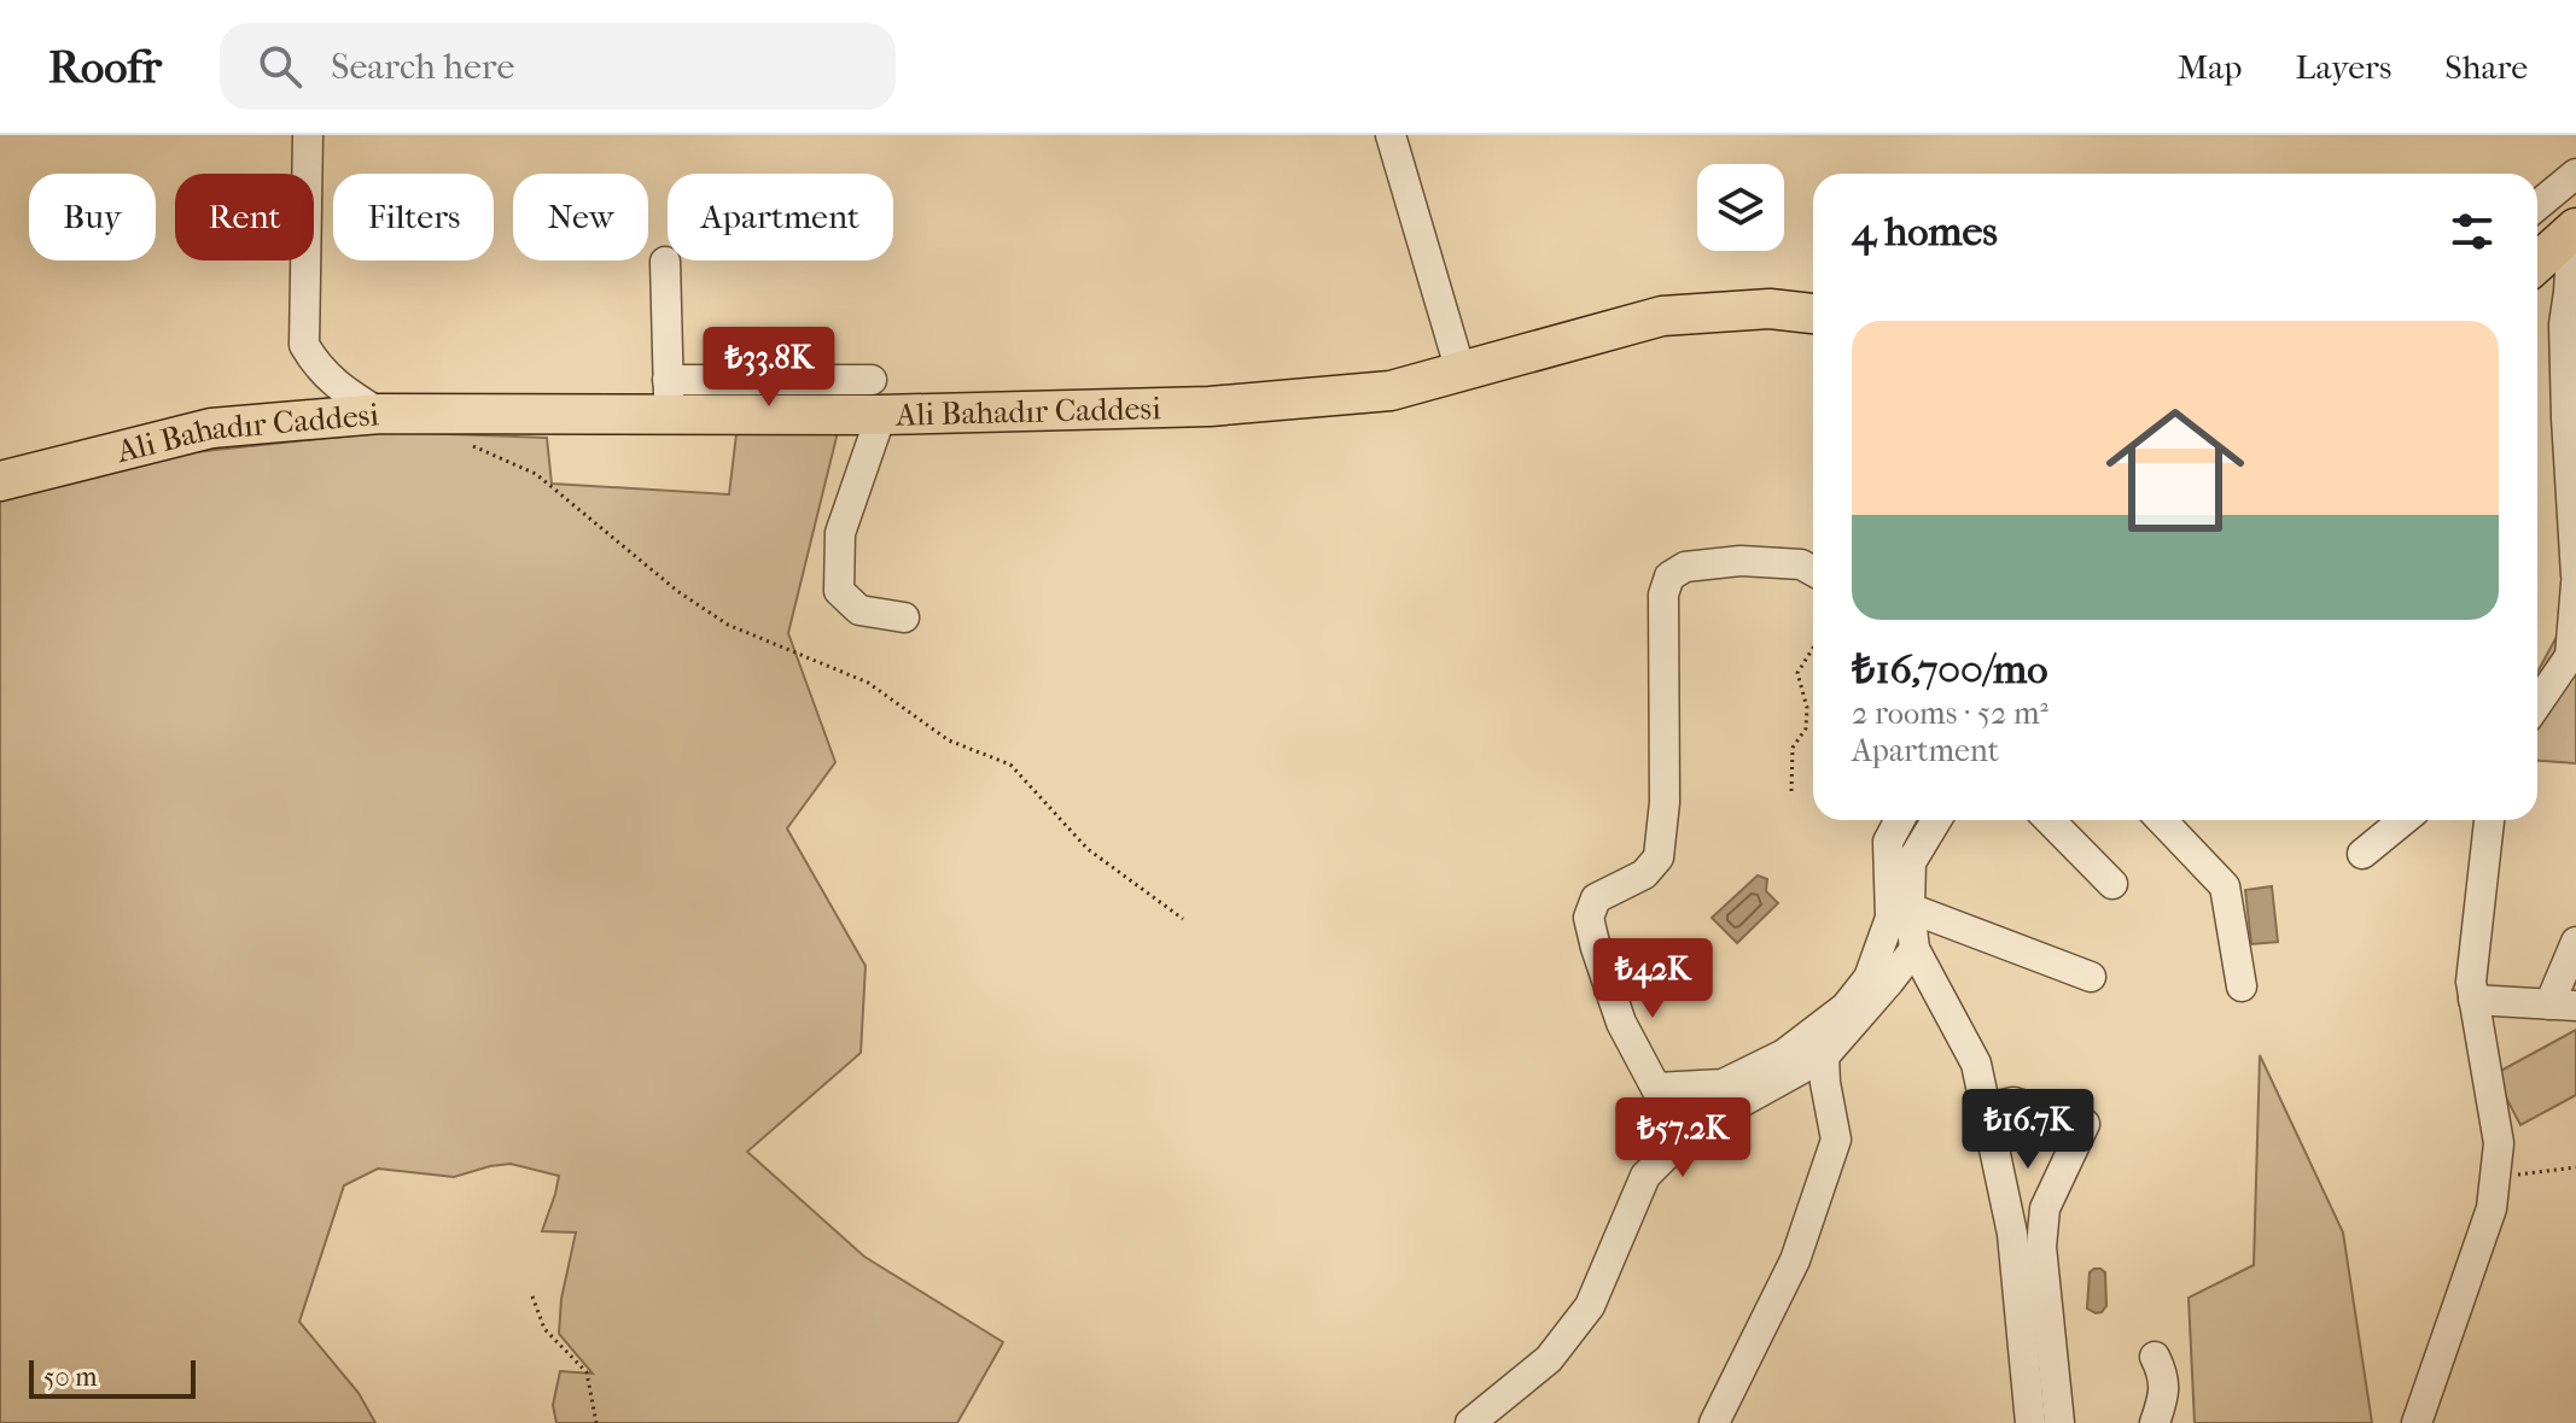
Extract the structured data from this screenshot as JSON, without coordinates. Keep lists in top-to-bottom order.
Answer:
{
  "streets": {
    "main road": ["Ali Bahadır Caddesi"]
  },
  "scale_bar": "50 m",
  "page": {
    "header": "Roofr",
    "search": "Search here",
    "nav": ["Map", "Layers", "Share"],
    "chip": [
      "Buy",
      "Rent",
      "Filters",
      "New",
      "Apartment"
    ],
    "heading": "4 homes",
    "list": [
      {
        "name": "₺16,700/mo",
        "note": "2 rooms · 52 m² · Apartment"
      }
    ],
    "price": [
      "₺33.8K",
      "₺42K",
      "₺16.7K",
      "₺57.2K"
    ],
    "scale": "50 m"
  }
}
